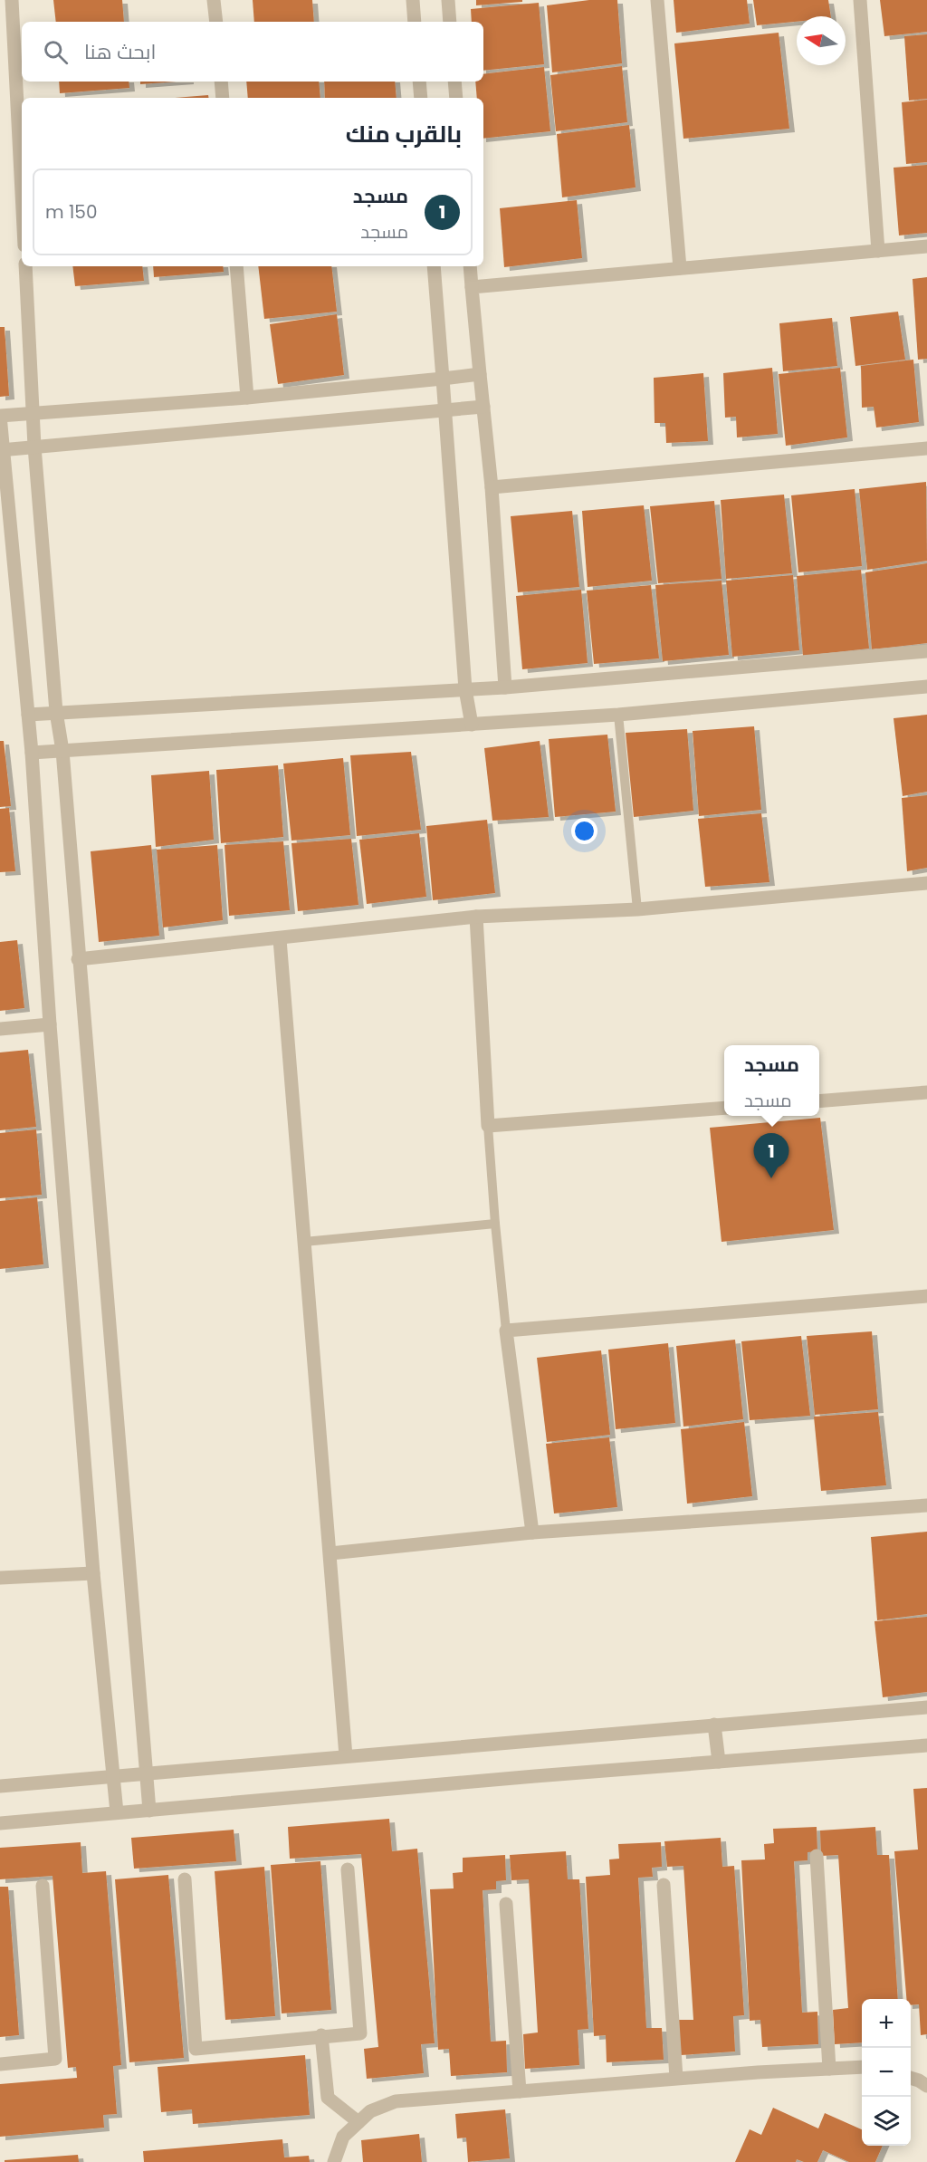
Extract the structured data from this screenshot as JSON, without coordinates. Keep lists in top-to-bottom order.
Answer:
{
  "north": "left",
  "page": {
    "search": "ابحث هنا",
    "heading": "بالقرب منك",
    "list": [
      {
        "mark": "1",
        "name": "مسجد",
        "note": "مسجد",
        "value": "150 m"
      }
    ],
    "popup": ["مسجد", "مسجد"],
    "pins": "1",
    "map_buttons": ["+", "−"]
  }
}
